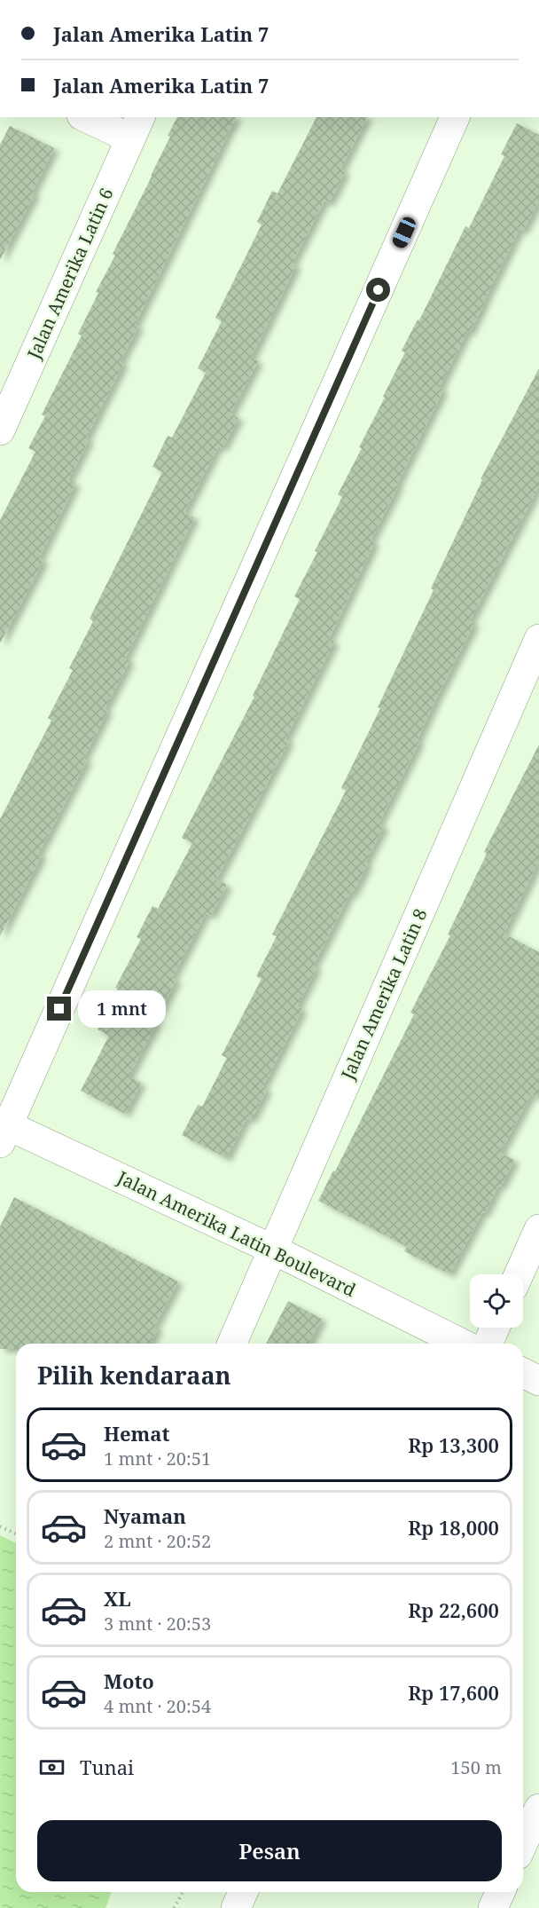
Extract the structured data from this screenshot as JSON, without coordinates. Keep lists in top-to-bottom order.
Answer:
{
  "streets": {
    "street": ["Jalan Amerika Latin 6", "Jalan Amerika Latin 8", "Jalan Amerika Latin Boulevard"]
  },
  "crossings": [
    ["Jalan Amerika Latin 8", "Jalan Amerika Latin Boulevard"]
  ],
  "page": {
    "banner": ["Jalan Amerika Latin 7", "Jalan Amerika Latin 7"],
    "bubble": "1 mnt",
    "heading": "Pilih kendaraan",
    "list": [
      {
        "name": "Hemat",
        "note": "1 mnt · 20:51",
        "value": "Rp 13,300"
      },
      {
        "name": "Nyaman",
        "note": "2 mnt · 20:52",
        "value": "Rp 18,000"
      },
      {
        "name": "XL",
        "note": "3 mnt · 20:53",
        "value": "Rp 22,600"
      },
      {
        "name": "Moto",
        "note": "4 mnt · 20:54",
        "value": "Rp 17,600"
      }
    ],
    "pay": ["Tunai", "150 m"],
    "buttons": "Pesan"
  }
}
